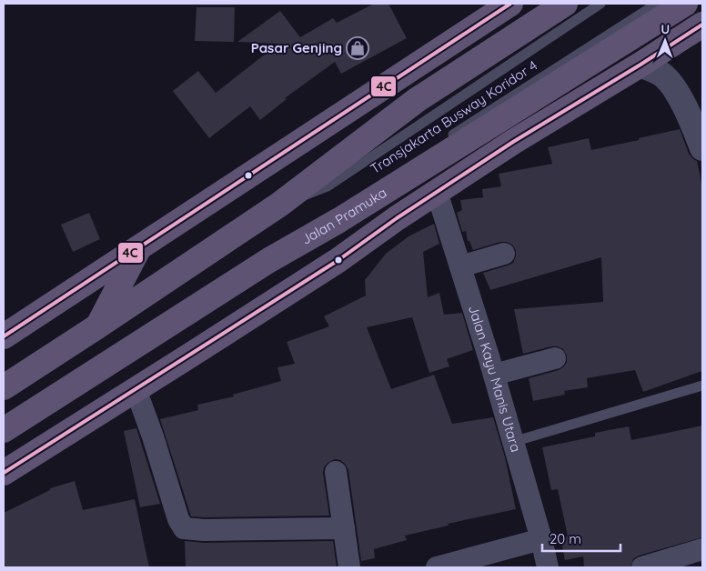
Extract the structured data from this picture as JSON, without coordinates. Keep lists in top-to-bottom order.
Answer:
{
  "streets": {
    "main road": ["Jalan Pramuka"],
    "street": ["Jalan Kayu Manis Utara"],
    "lane": ["Transjakarta Busway Koridor 4"]
  },
  "places": {
    "shop": ["Pasar Genjing"]
  },
  "lines": ["transit line 4C"],
  "scale_bar": "20 m",
  "north": "top"
}
